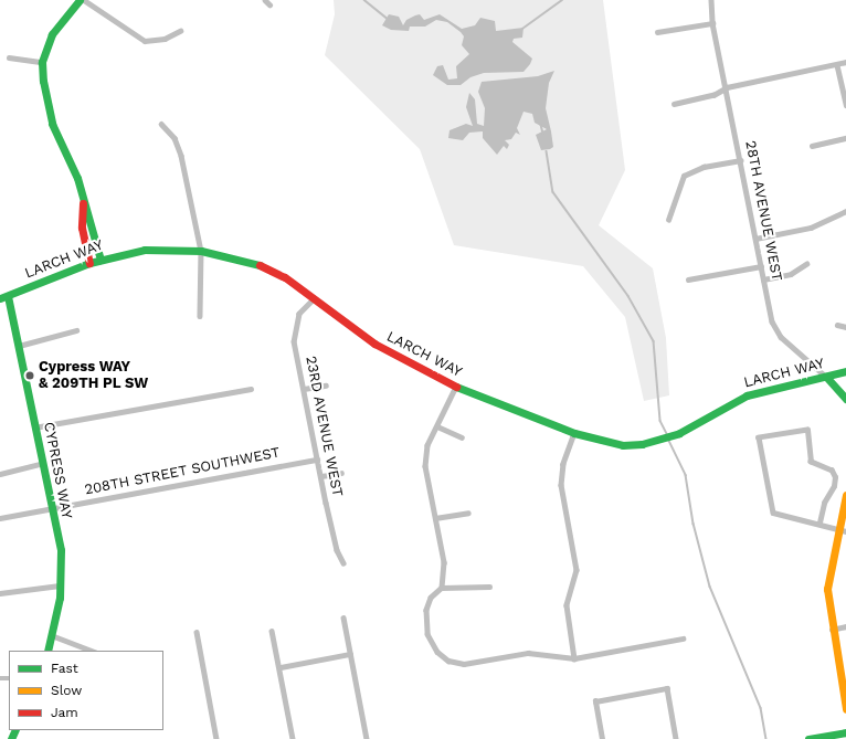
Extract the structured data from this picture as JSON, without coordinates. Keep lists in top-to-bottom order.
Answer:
{
  "streets": {
    "street": [
      "28TH AVENUE WEST",
      "LARCH WAY",
      "23RD AVENUE WEST",
      "CYPRESS WAY",
      "208TH STREET SOUTHWEST"
    ]
  },
  "crossings": [
    ["28TH AVENUE WEST", "LARCH WAY"],
    ["LARCH WAY", "23RD AVENUE WEST"],
    ["LARCH WAY", "CYPRESS WAY"],
    ["23RD AVENUE WEST", "208TH STREET SOUTHWEST"],
    ["CYPRESS WAY", "208TH STREET SOUTHWEST"]
  ],
  "places": ["Cypress WAY & 209TH PL SW"],
  "legend": ["Fast", "Slow", "Jam"]
}
